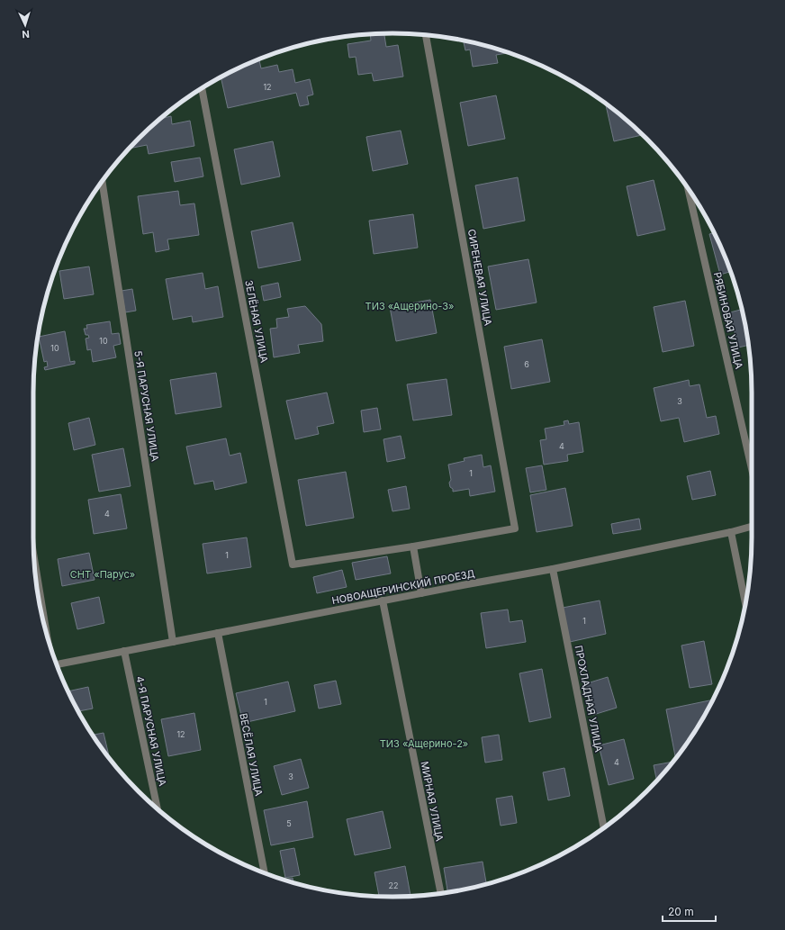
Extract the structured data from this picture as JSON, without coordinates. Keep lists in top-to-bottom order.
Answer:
{
  "streets": {
    "street": [
      "СИРЕНЕВАЯ УЛИЦА",
      "РЯБИНОВАЯ УЛИЦА",
      "ЗЕЛЁНАЯ УЛИЦА",
      "5-Я ПАРУСНАЯ УЛИЦА",
      "НОВОАЩЕРИНСКИЙ ПРОЕЗД",
      "ПРОХЛАДНАЯ УЛИЦА",
      "4-Я ПАРУСНАЯ УЛИЦА",
      "ВЕСЁЛАЯ УЛИЦА",
      "МИРНАЯ УЛИЦА"
    ]
  },
  "crossings": [
    ["СИРЕНЕВАЯ УЛИЦА", "ЗЕЛЁНАЯ УЛИЦА"],
    ["5-Я ПАРУСНАЯ УЛИЦА", "НОВОАЩЕРИНСКИЙ ПРОЕЗД"],
    ["НОВОАЩЕРИНСКИЙ ПРОЕЗД", "ПРОХЛАДНАЯ УЛИЦА"],
    ["НОВОАЩЕРИНСКИЙ ПРОЕЗД", "4-Я ПАРУСНАЯ УЛИЦА"],
    ["НОВОАЩЕРИНСКИЙ ПРОЕЗД", "ВЕСЁЛАЯ УЛИЦА"],
    ["НОВОАЩЕРИНСКИЙ ПРОЕЗД", "МИРНАЯ УЛИЦА"]
  ],
  "parks": ["ТИЗ «Ащерино-3»", "СНТ «Парус»", "ТИЗ «Ащерино-2»"],
  "house_numbers": [
    "12",
    "10",
    "10",
    "6",
    "3",
    "4",
    "1",
    "4",
    "1",
    "1",
    "1",
    "12",
    "4",
    "3",
    "5",
    "22"
  ],
  "scale_bar": "20 m",
  "north": "bottom"
}
